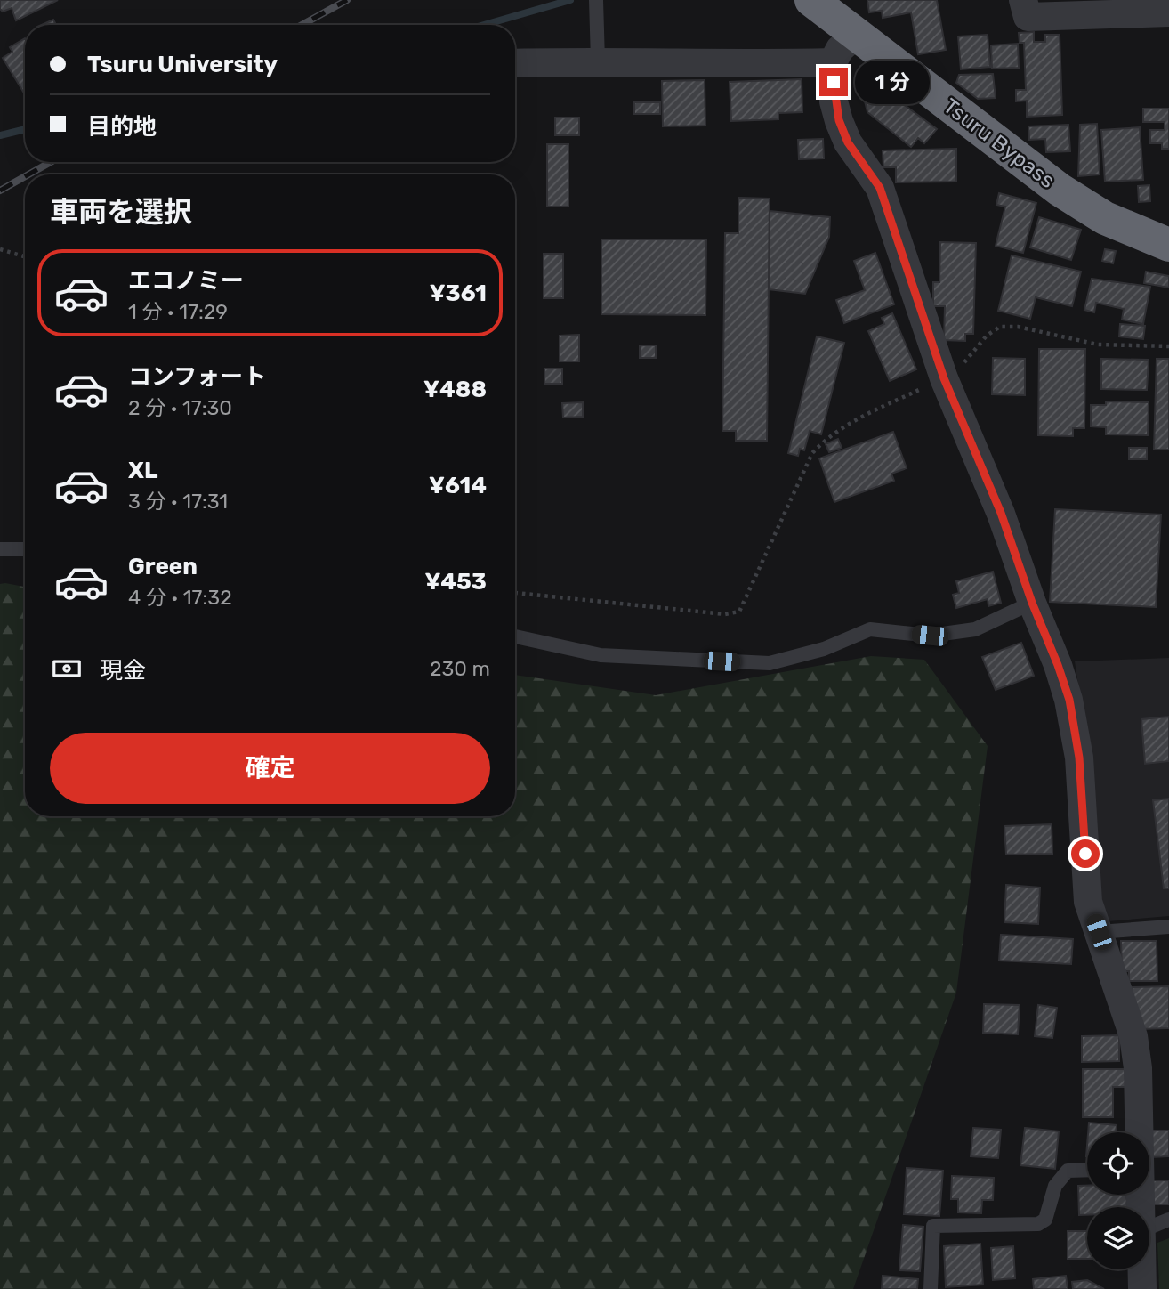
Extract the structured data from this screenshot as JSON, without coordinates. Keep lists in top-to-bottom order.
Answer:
{
  "streets": {
    "highway": ["Tsuru Bypass"]
  },
  "page": {
    "banner": ["Tsuru University", "目的地"],
    "bubble": "1 分",
    "heading": "車両を選択",
    "list": [
      {
        "name": "エコノミー",
        "note": "1 分 · 17:29",
        "value": "¥361"
      },
      {
        "name": "コンフォート",
        "note": "2 分 · 17:30",
        "value": "¥488"
      },
      {
        "name": "XL",
        "note": "3 分 · 17:31",
        "value": "¥614"
      },
      {
        "name": "Green",
        "note": "4 分 · 17:32",
        "value": "¥453"
      }
    ],
    "pay": ["現金", "230 m"],
    "buttons": "確定"
  }
}
